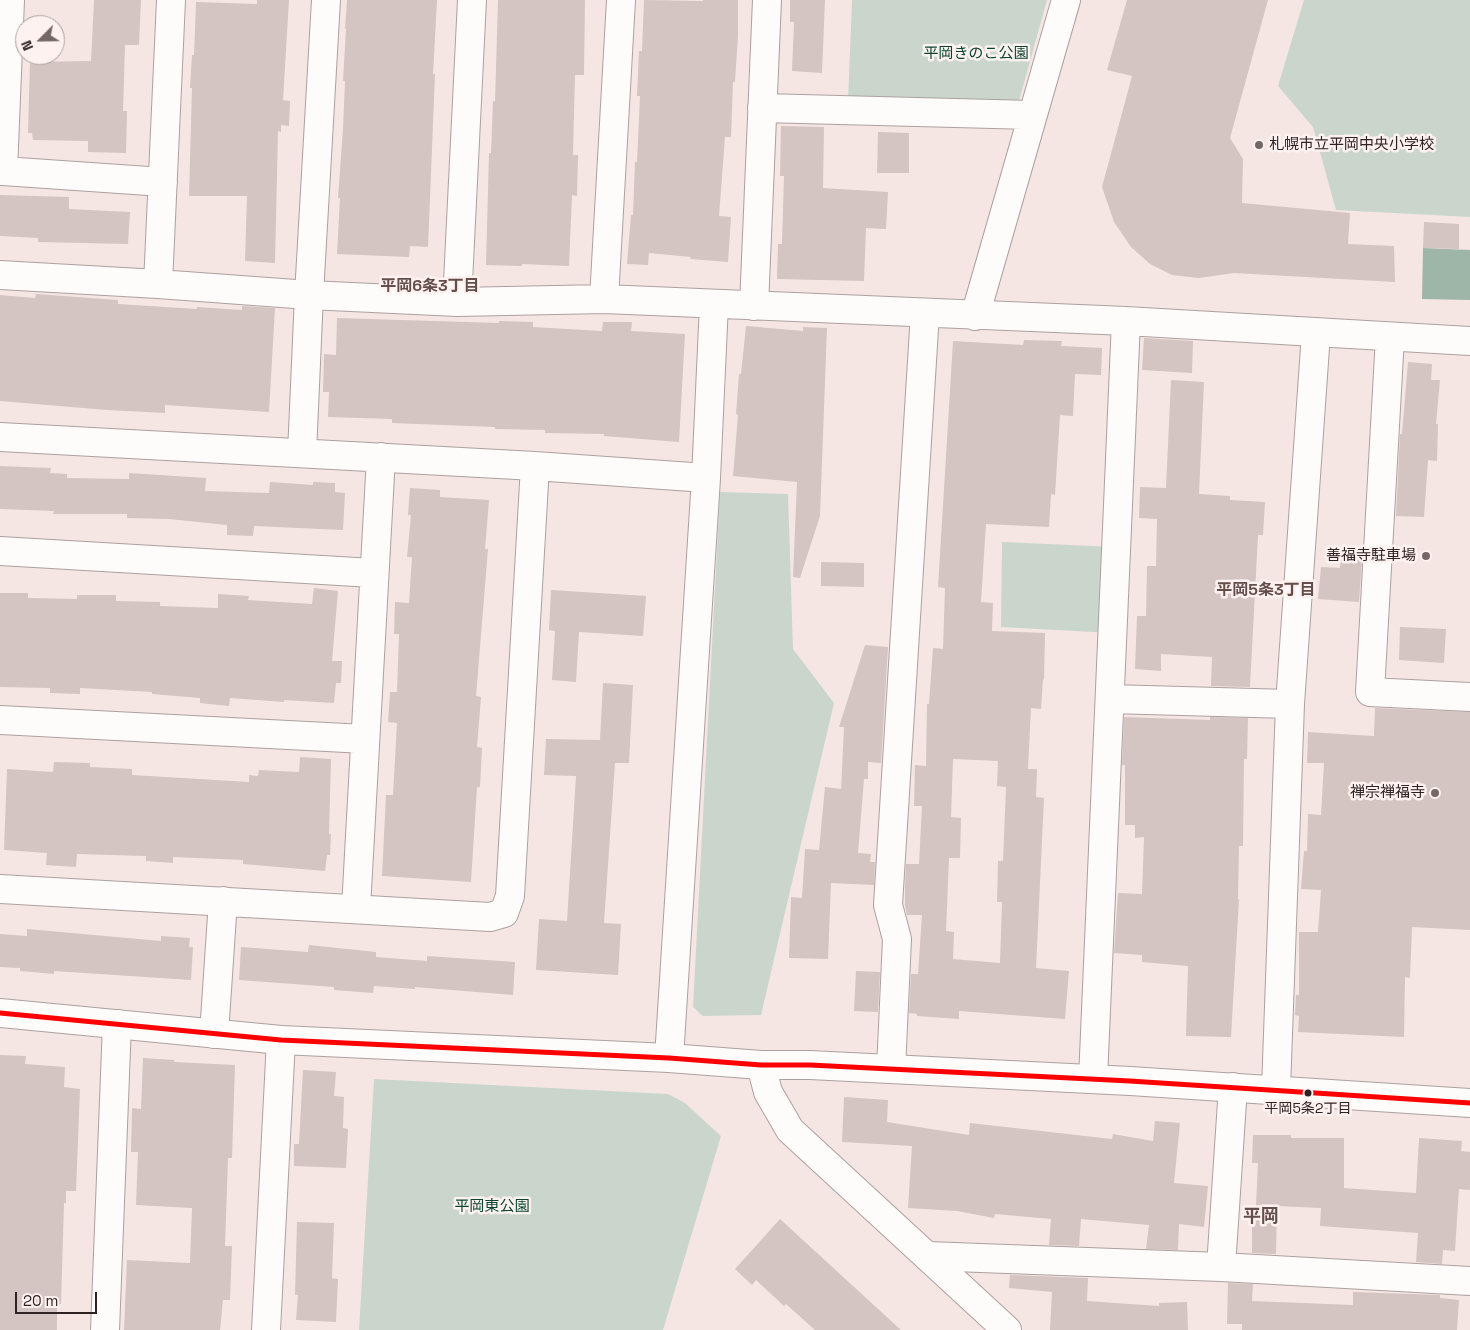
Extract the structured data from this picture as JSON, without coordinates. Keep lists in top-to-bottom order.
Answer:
{
  "districts": ["平岡6条3丁目", "平岡5条3丁目", "平岡"],
  "parks": ["平岡きのこ公園", "平岡東公園"],
  "places": [
    "札幌市立平岡中央小学校",
    "善福寺駐車場",
    "禅宗禅福寺",
    "平岡5条2丁目"
  ],
  "scale_bar": "20 m",
  "north": "bottom left"
}
